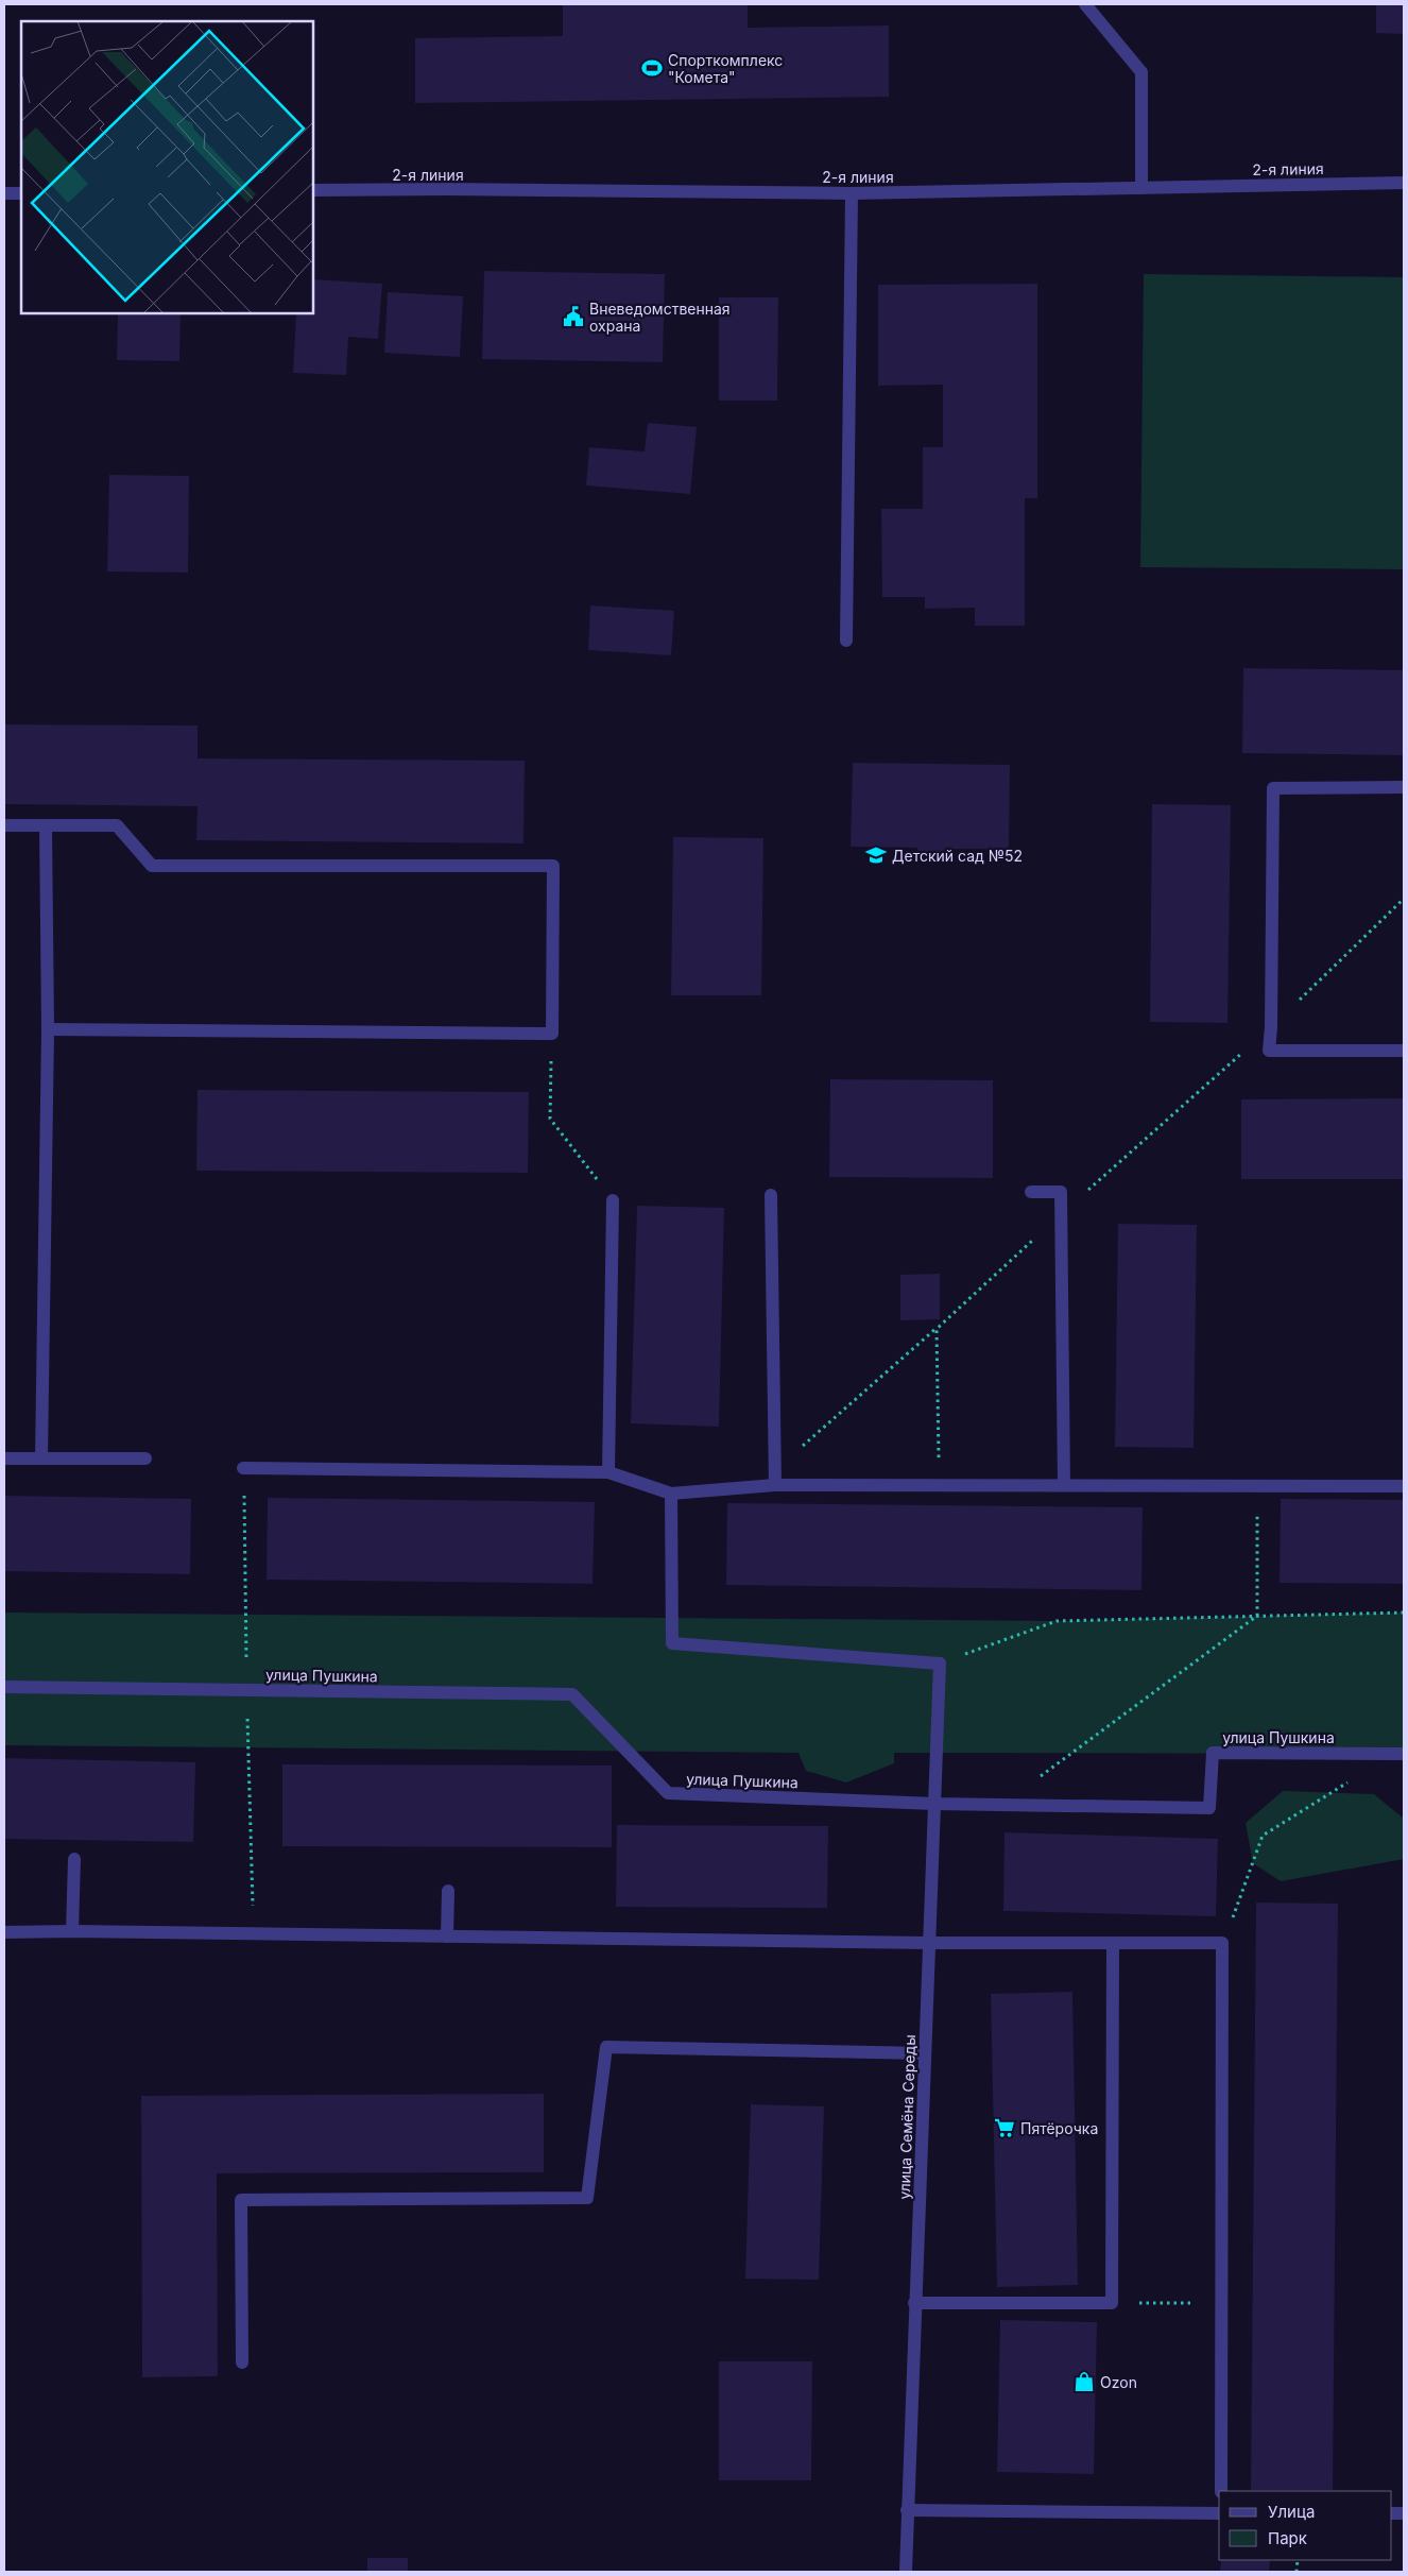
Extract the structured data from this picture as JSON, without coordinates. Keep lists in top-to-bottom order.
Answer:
{
  "streets": {
    "street": ["2-я линия", "улица Пушкина", "улица Семёна Середы"]
  },
  "crossings": [
    ["улица Пушкина", "улица Семёна Середы"]
  ],
  "places": {
    "sports": ["Спорткомплекс \"Комета\""],
    "public building": ["Вневедомственная охрана"],
    "school or university": ["Детский сад №52"],
    "supermarket": ["Пятёрочка"],
    "shop": ["Ozon"]
  },
  "legend": ["Улица", "Парк"]
}
